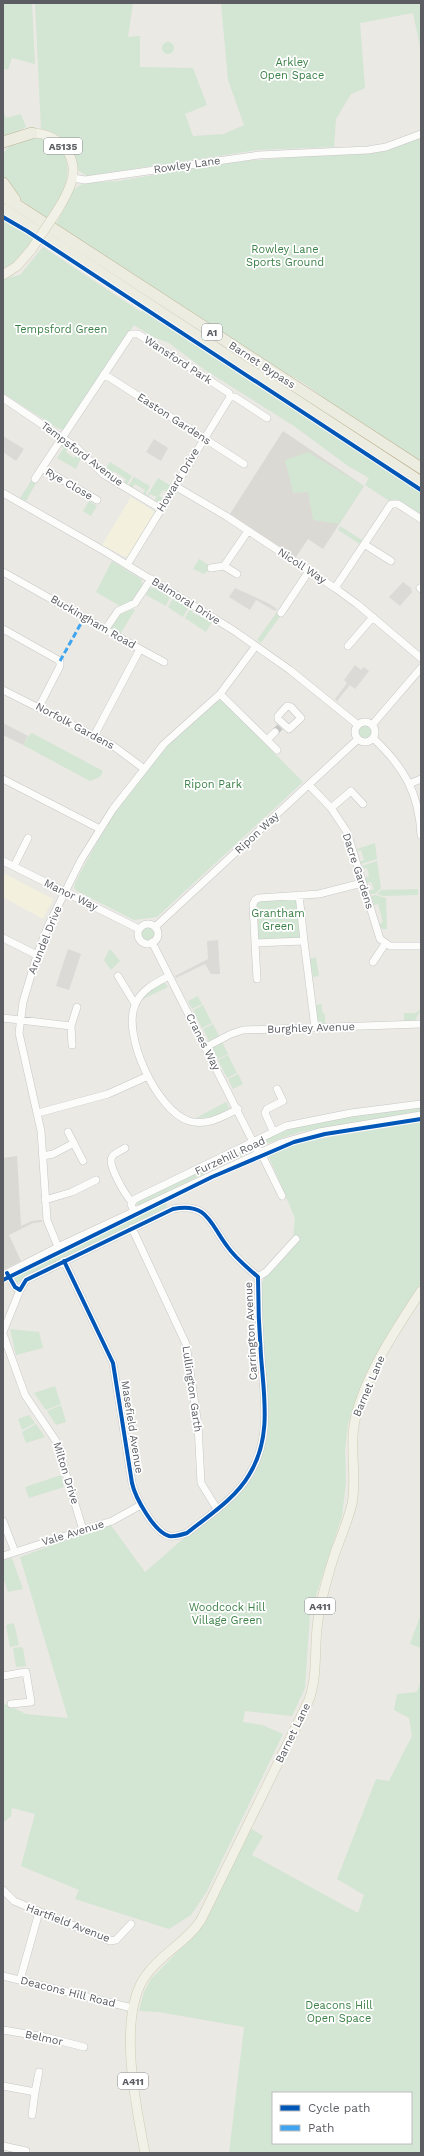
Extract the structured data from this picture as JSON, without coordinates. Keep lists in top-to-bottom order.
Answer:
{
  "streets": {
    "highway": ["A1", "Barnet Bypass"],
    "main road": ["A5135", "Barnet Lane", "A411"],
    "street": [
      "Rowley Lane",
      "Wansford Park",
      "Easton Gardens",
      "Tempsford Avenue",
      "Howard Drive",
      "Rye Close",
      "Nicoll Way",
      "Balmoral Drive",
      "Buckingham Road",
      "Norfolk Gardens",
      "Ripon Way",
      "Dacre Gardens",
      "Manor Way",
      "Arundel Drive",
      "Burghley Avenue",
      "Cranes Way",
      "Furzehill Road",
      "Carrington Avenue",
      "Lullington Garth",
      "Masefield Avenue",
      "Milton Drive",
      "Vale Avenue",
      "Hartfield Avenue",
      "Deacons Hill Road",
      "Belmor"
    ]
  },
  "crossings": [
    ["A5135", "Rowley Lane"],
    ["Wansford Park", "Easton Gardens"],
    ["Wansford Park", "Tempsford Avenue"],
    ["Wansford Park", "Howard Drive"],
    ["Wansford Park", "Rye Close"],
    ["Easton Gardens", "Howard Drive"],
    ["Tempsford Avenue", "Howard Drive"],
    ["Tempsford Avenue", "Rye Close"],
    ["Howard Drive", "Nicoll Way"],
    ["Howard Drive", "Balmoral Drive"],
    ["Balmoral Drive", "Ripon Way"],
    ["Balmoral Drive", "Arundel Drive"],
    ["Buckingham Road", "Norfolk Gardens"],
    ["Norfolk Gardens", "Arundel Drive"],
    ["Ripon Way", "Dacre Gardens"],
    ["Ripon Way", "Manor Way"],
    ["Ripon Way", "Cranes Way"],
    ["Manor Way", "Arundel Drive"],
    ["Manor Way", "Cranes Way"],
    ["Arundel Drive", "Furzehill Road"],
    ["Burghley Avenue", "Cranes Way"],
    ["Cranes Way", "Furzehill Road"],
    ["Furzehill Road", "Milton Drive"],
    ["Carrington Avenue", "Lullington Garth"],
    ["Carrington Avenue", "Masefield Avenue"],
    ["Barnet Lane", "Deacons Hill Road"],
    ["Lullington Garth", "Masefield Avenue"],
    ["Masefield Avenue", "Vale Avenue"],
    ["Milton Drive", "Vale Avenue"]
  ],
  "parks": [
    "Arkley Open Space",
    "Rowley Lane Sports Ground",
    "Tempsford Green",
    "Ripon Park",
    "Grantham Green",
    "Woodcock Hill Village Green",
    "Deacons Hill Open Space"
  ],
  "legend": ["Cycle path", "Path"]
}
